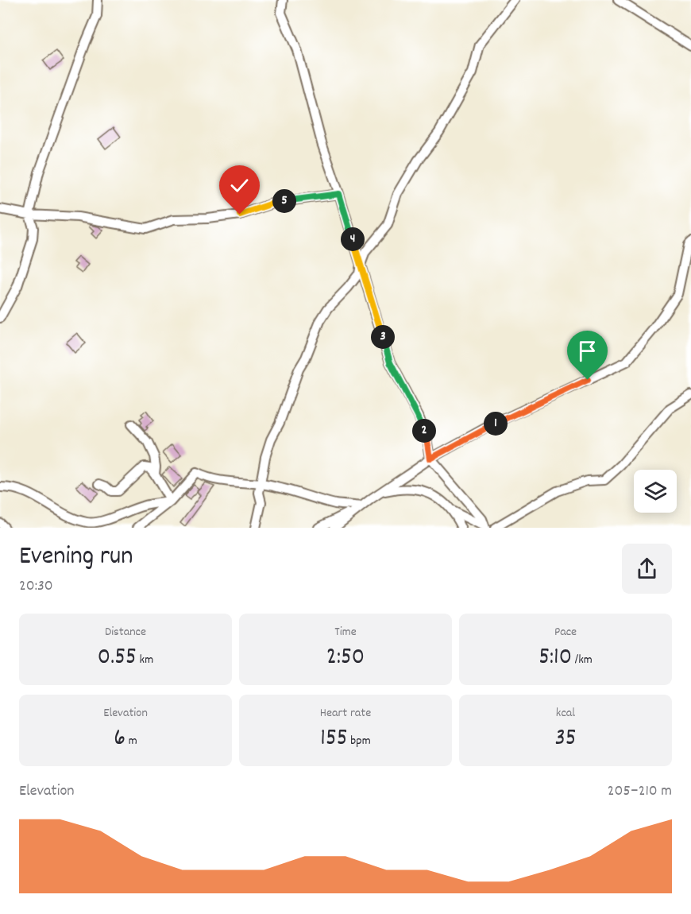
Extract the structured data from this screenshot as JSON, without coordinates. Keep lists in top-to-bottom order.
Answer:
{
  "page": {
    "pins": [
      "5",
      "4",
      "3",
      "1",
      "2"
    ],
    "heading": ["Evening run", "20:30"],
    "stats": [
      ["Distance", "0.55 km"],
      ["Time", "2:50"],
      ["Pace", "5:10 /km"],
      ["Elevation", "6 m"],
      ["Heart rate", "155 bpm"],
      ["kcal", "35"]
    ],
    "chart": ["Elevation", "205–210 m"]
  }
}
